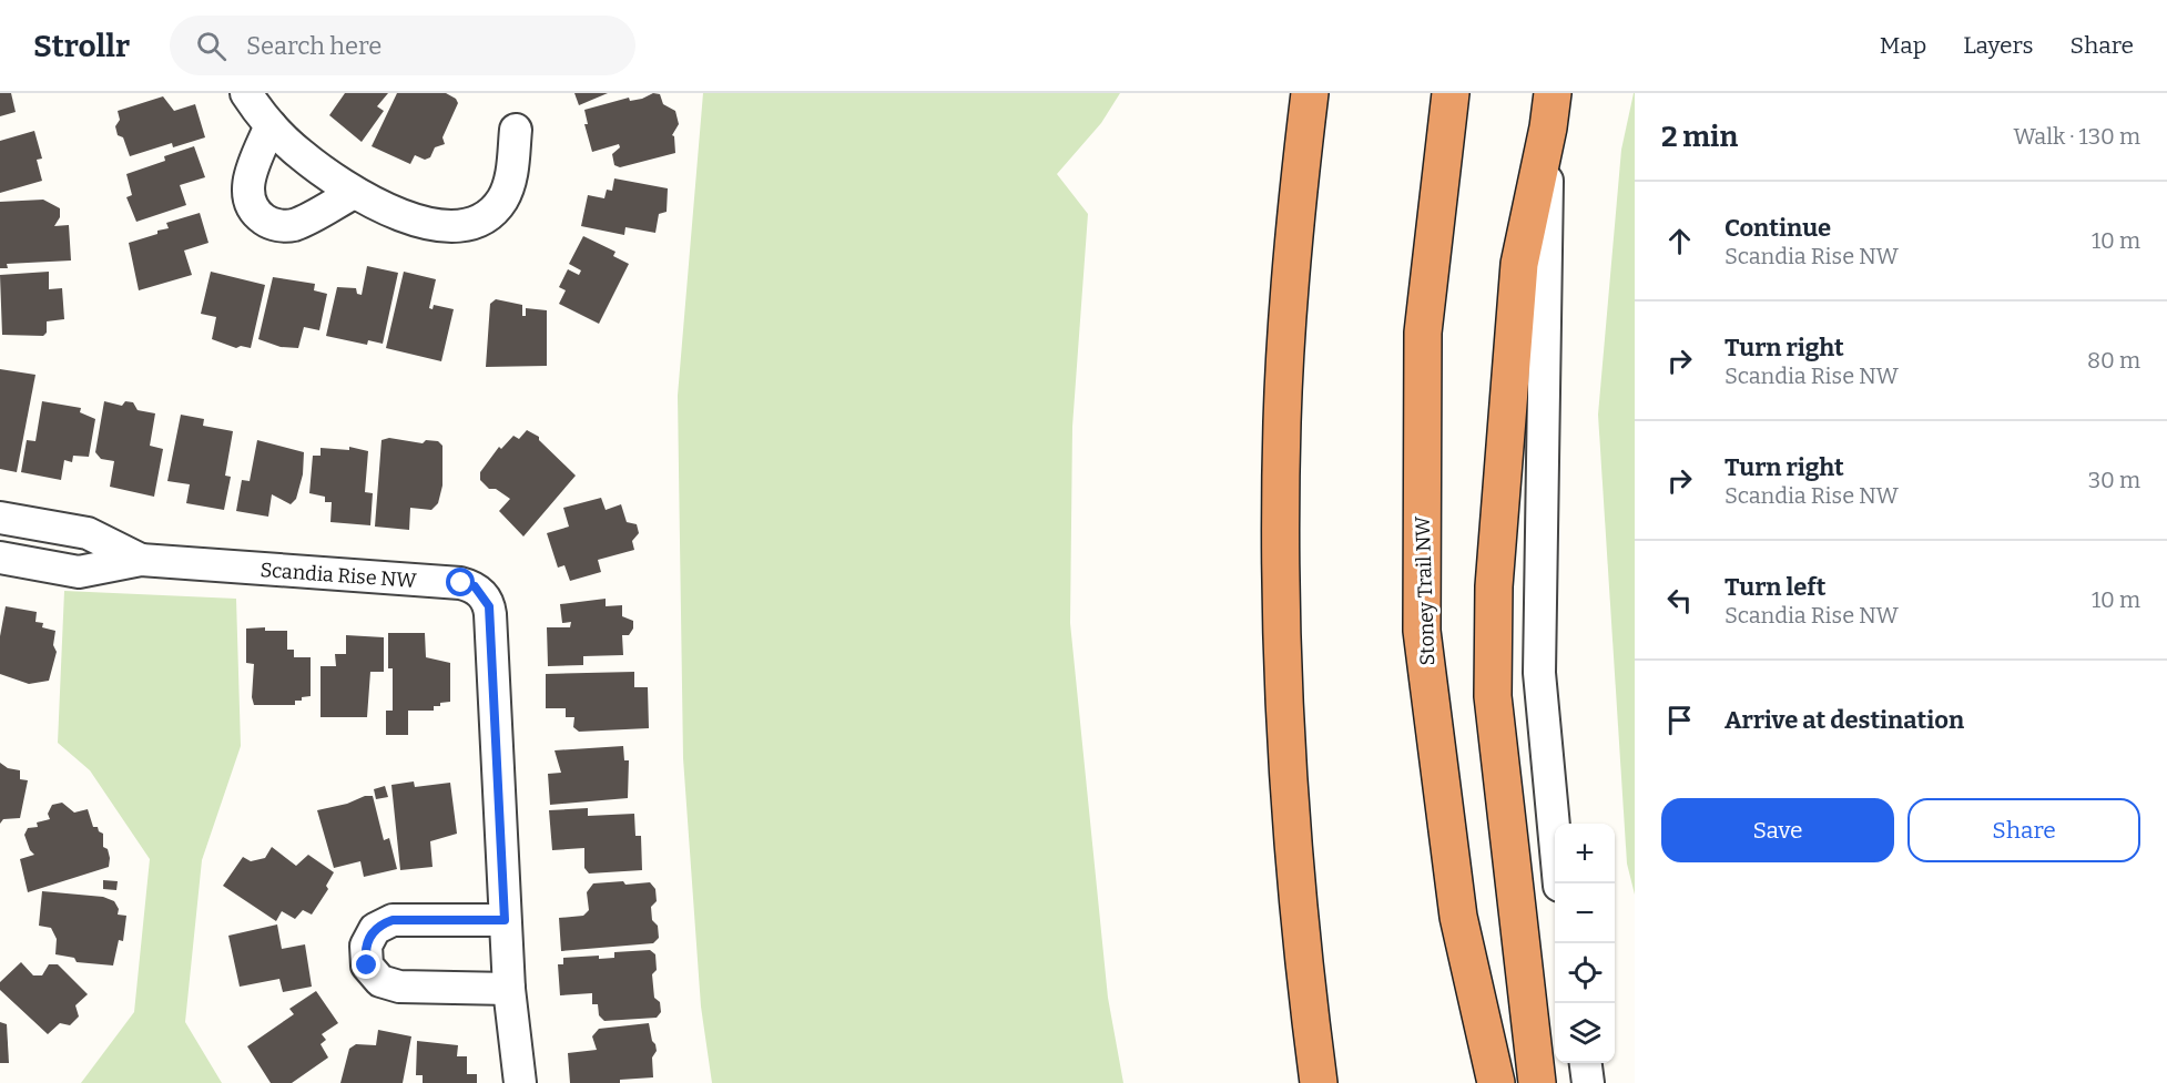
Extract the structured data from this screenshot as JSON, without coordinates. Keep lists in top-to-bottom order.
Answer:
{
  "streets": {
    "highway": ["Stoney Trail NW"],
    "street": ["Scandia Rise NW"]
  },
  "page": {
    "header": "Strollr",
    "search": "Search here",
    "nav": ["Map", "Layers", "Share"],
    "heading": ["2 min", "Walk · 130 m"],
    "list": [
      ["Continue", "Scandia Rise NW", "10 m"],
      ["Turn right", "Scandia Rise NW", "80 m"],
      ["Turn right", "Scandia Rise NW", "30 m"],
      ["Turn left", "Scandia Rise NW", "10 m"],
      "Arrive at destination"
    ],
    "buttons": ["Save", "Share"],
    "map_buttons": ["+", "−"]
  }
}
